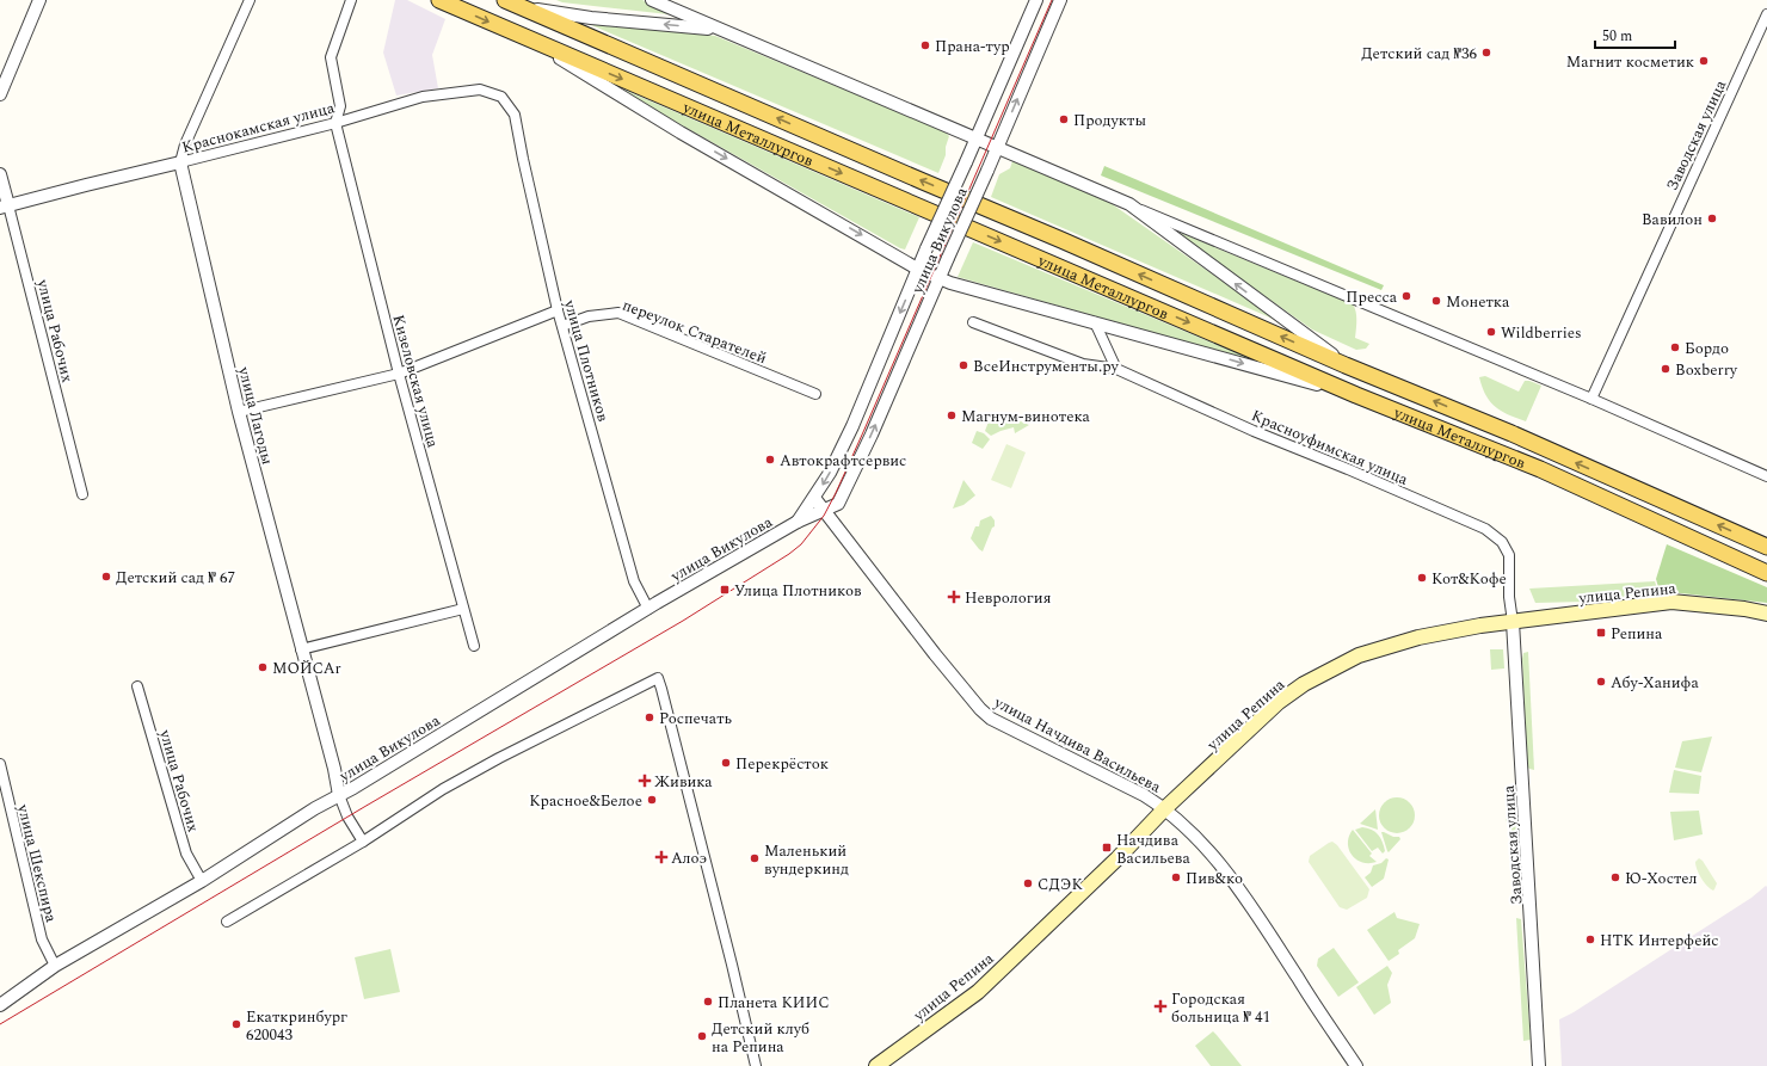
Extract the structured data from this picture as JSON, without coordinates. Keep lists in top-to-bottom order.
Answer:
{
  "streets": {
    "main road": ["улица Металлургов", "улица Репина"],
    "street": [
      "Краснокамская улица",
      "Заводская улица",
      "улица Викулова",
      "улица Рабочих",
      "переулок Старателей",
      "улица Плотников",
      "Кизеловская улица",
      "улица Лагоды",
      "Красноуфимская улица",
      "улица Начдива Васильева",
      "улица Шекспира"
    ]
  },
  "crossings": [
    ["Краснокамская улица", "улица Рабочих"],
    ["Краснокамская улица", "улица Плотников"],
    ["Краснокамская улица", "Кизеловская улица"],
    ["Краснокамская улица", "улица Лагоды"],
    ["Заводская улица", "Красноуфимская улица"],
    ["Заводская улица", "улица Репина"],
    ["улица Викулова", "улица Рабочих"],
    ["улица Викулова", "улица Плотников"],
    ["улица Викулова", "улица Лагоды"],
    ["улица Викулова", "улица Начдива Васильева"],
    ["улица Викулова", "улица Шекспира"],
    ["переулок Старателей", "улица Плотников"],
    ["Красноуфимская улица", "улица Репина"],
    ["улица Репина", "улица Начдива Васильева"]
  ],
  "places": {
    "other": [
      "Прана-тур",
      "Детский сад №36",
      "Магнит косметик",
      "Продукты",
      "Вавилон",
      "Пресса",
      "Монетка",
      "Wildberries",
      "Бордо",
      "ВсеИнструменты.ру",
      "Boxberry",
      "Магнум-винотека",
      "Автокрафтсервис",
      "Детский сад № 67",
      "Кот&Кофе",
      "МОЙCAr",
      "Абу-Ханифа",
      "Роспечать",
      "Перекрёсток",
      "Красное&Белое",
      "Маленький вундеркинд",
      "Пив&ко",
      "Ю-Хостел",
      "СДЭК",
      "НТК Интерфейс",
      "Планета КИИС",
      "Екаткринбург 620043",
      "Детский клуб на Репина"
    ],
    "transit": ["Улица Плотников", "Репина", "Начдива Васильева"],
    "health": [
      "Неврология",
      "Живика",
      "Алоэ",
      "Городская больница № 41"
    ]
  },
  "scale_bar": "50 m"
}
